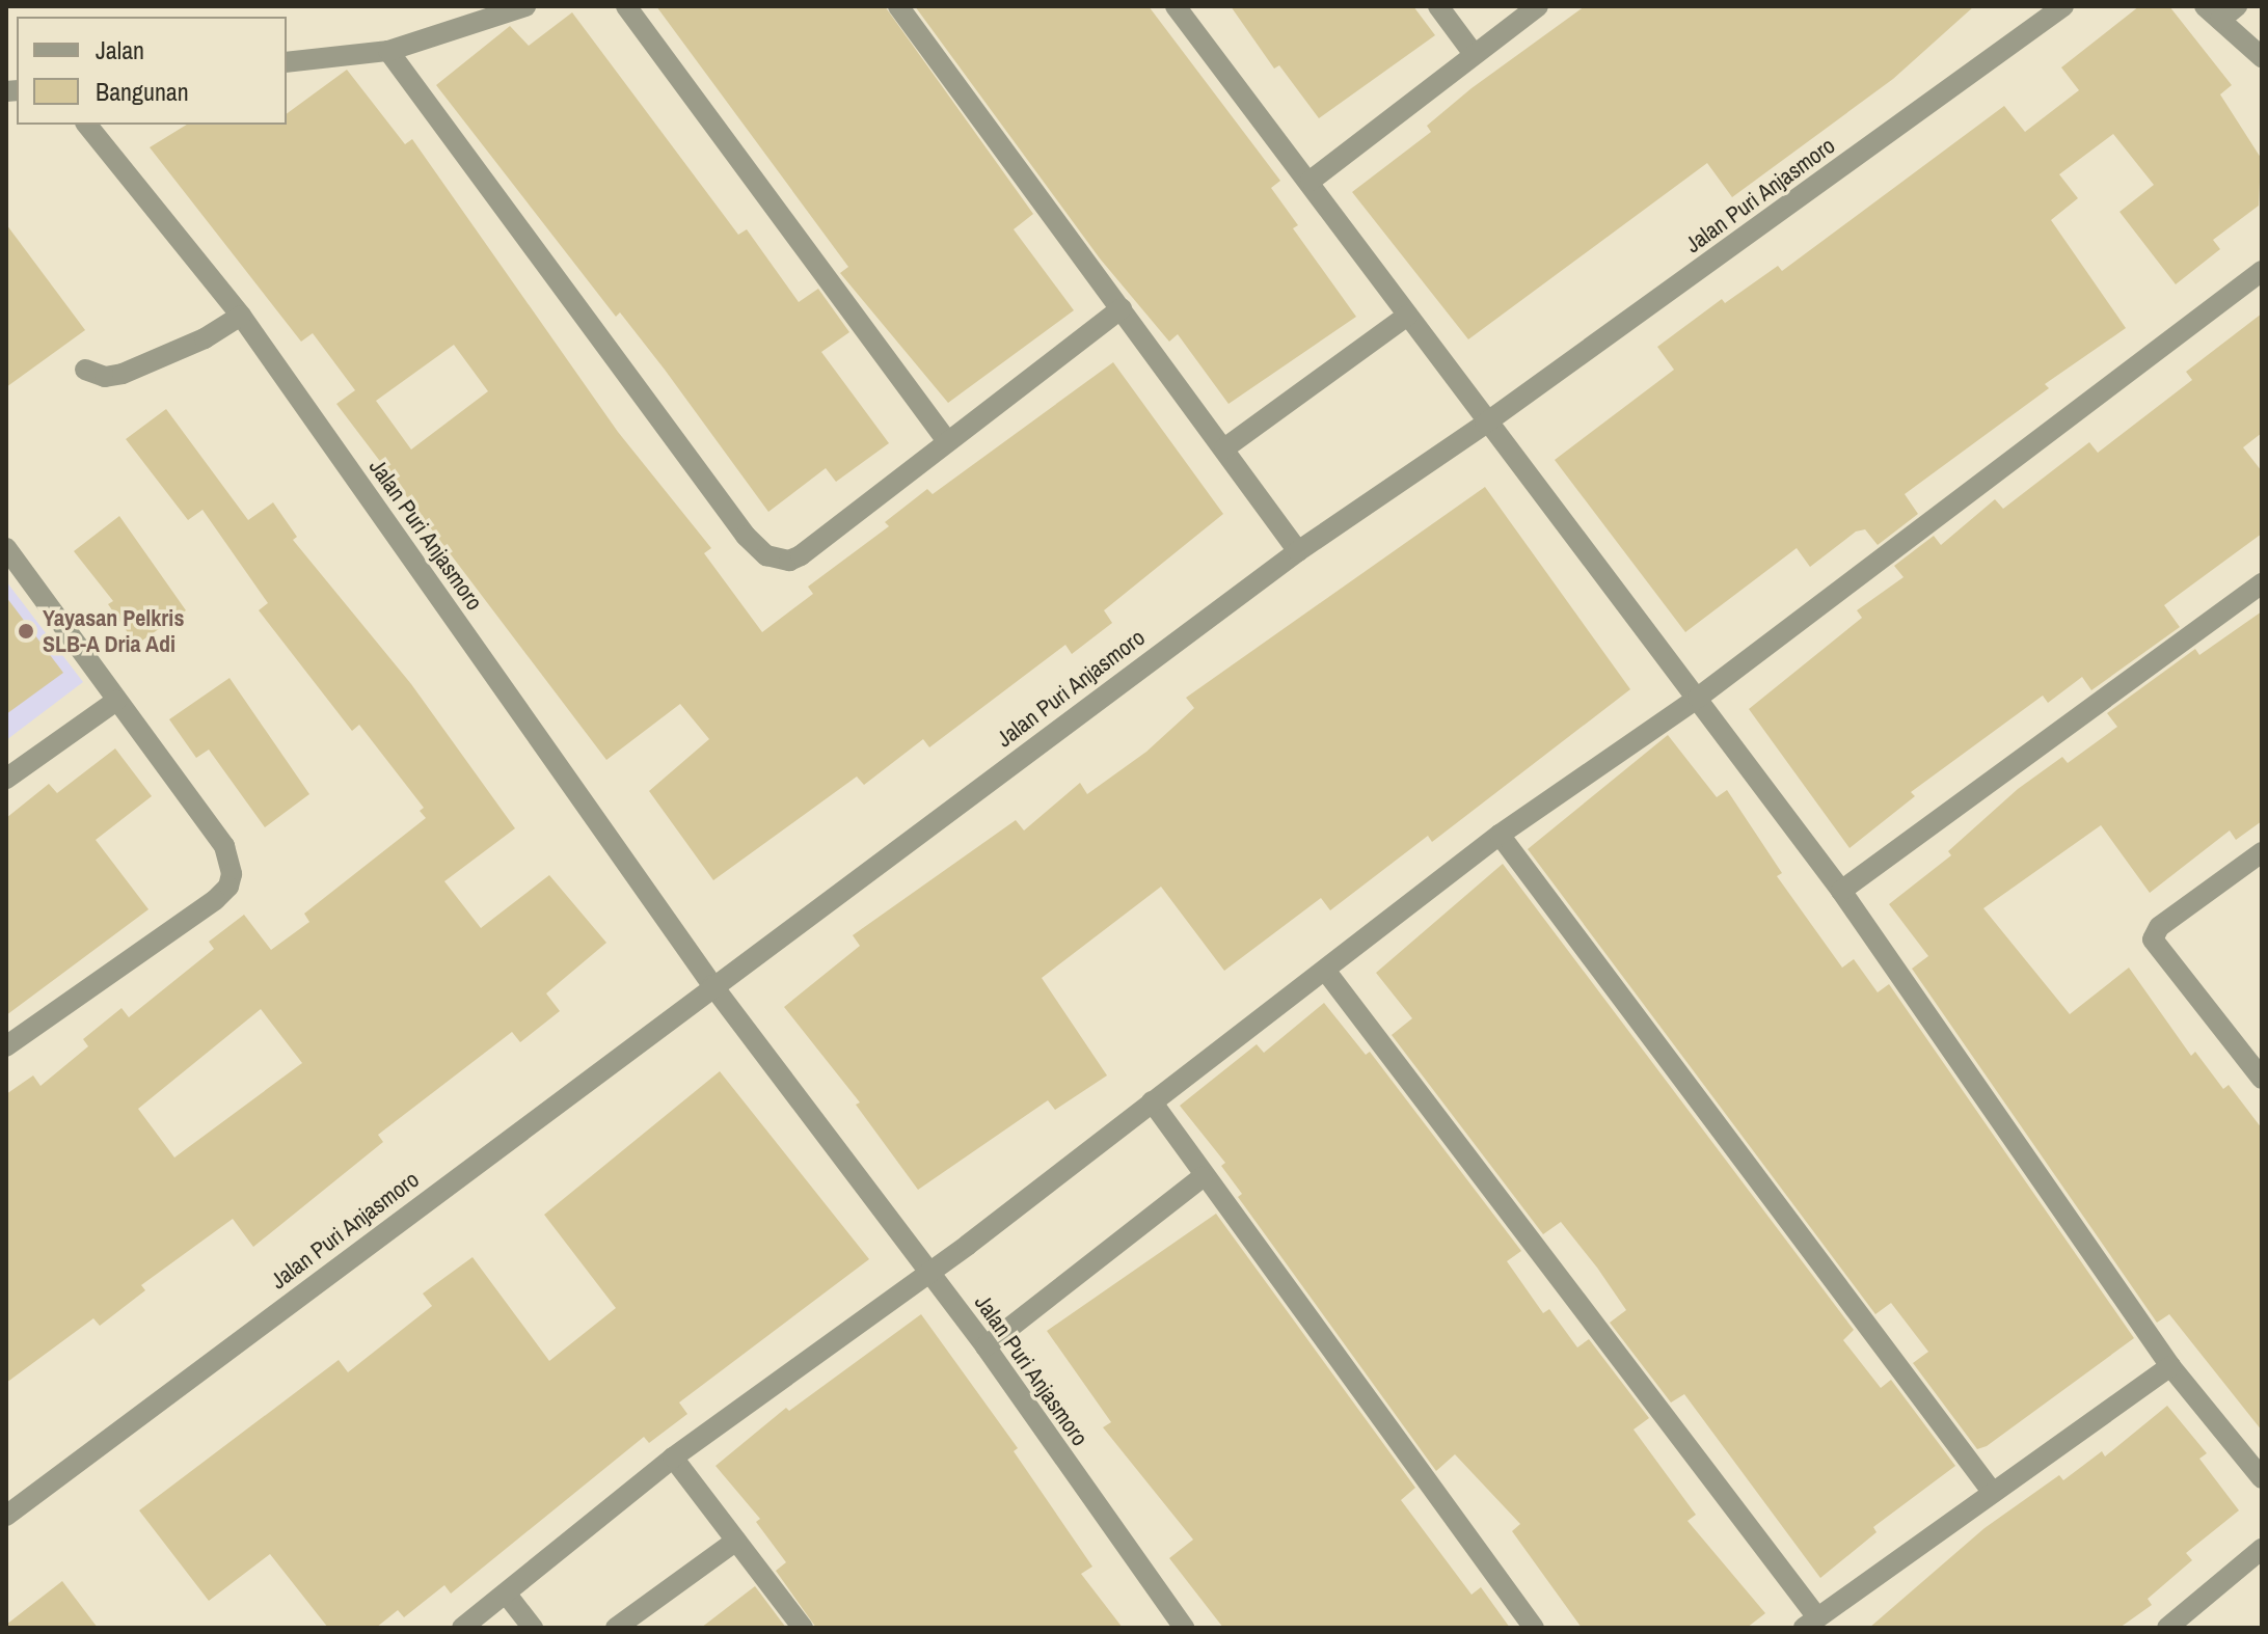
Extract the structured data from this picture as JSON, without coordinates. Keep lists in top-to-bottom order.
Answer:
{
  "streets": {
    "street": ["Jalan Puri Anjasmoro"]
  },
  "places": ["Yayasan Pelkris SLB-A Dria Adi"],
  "legend": ["Jalan", "Bangunan"]
}
